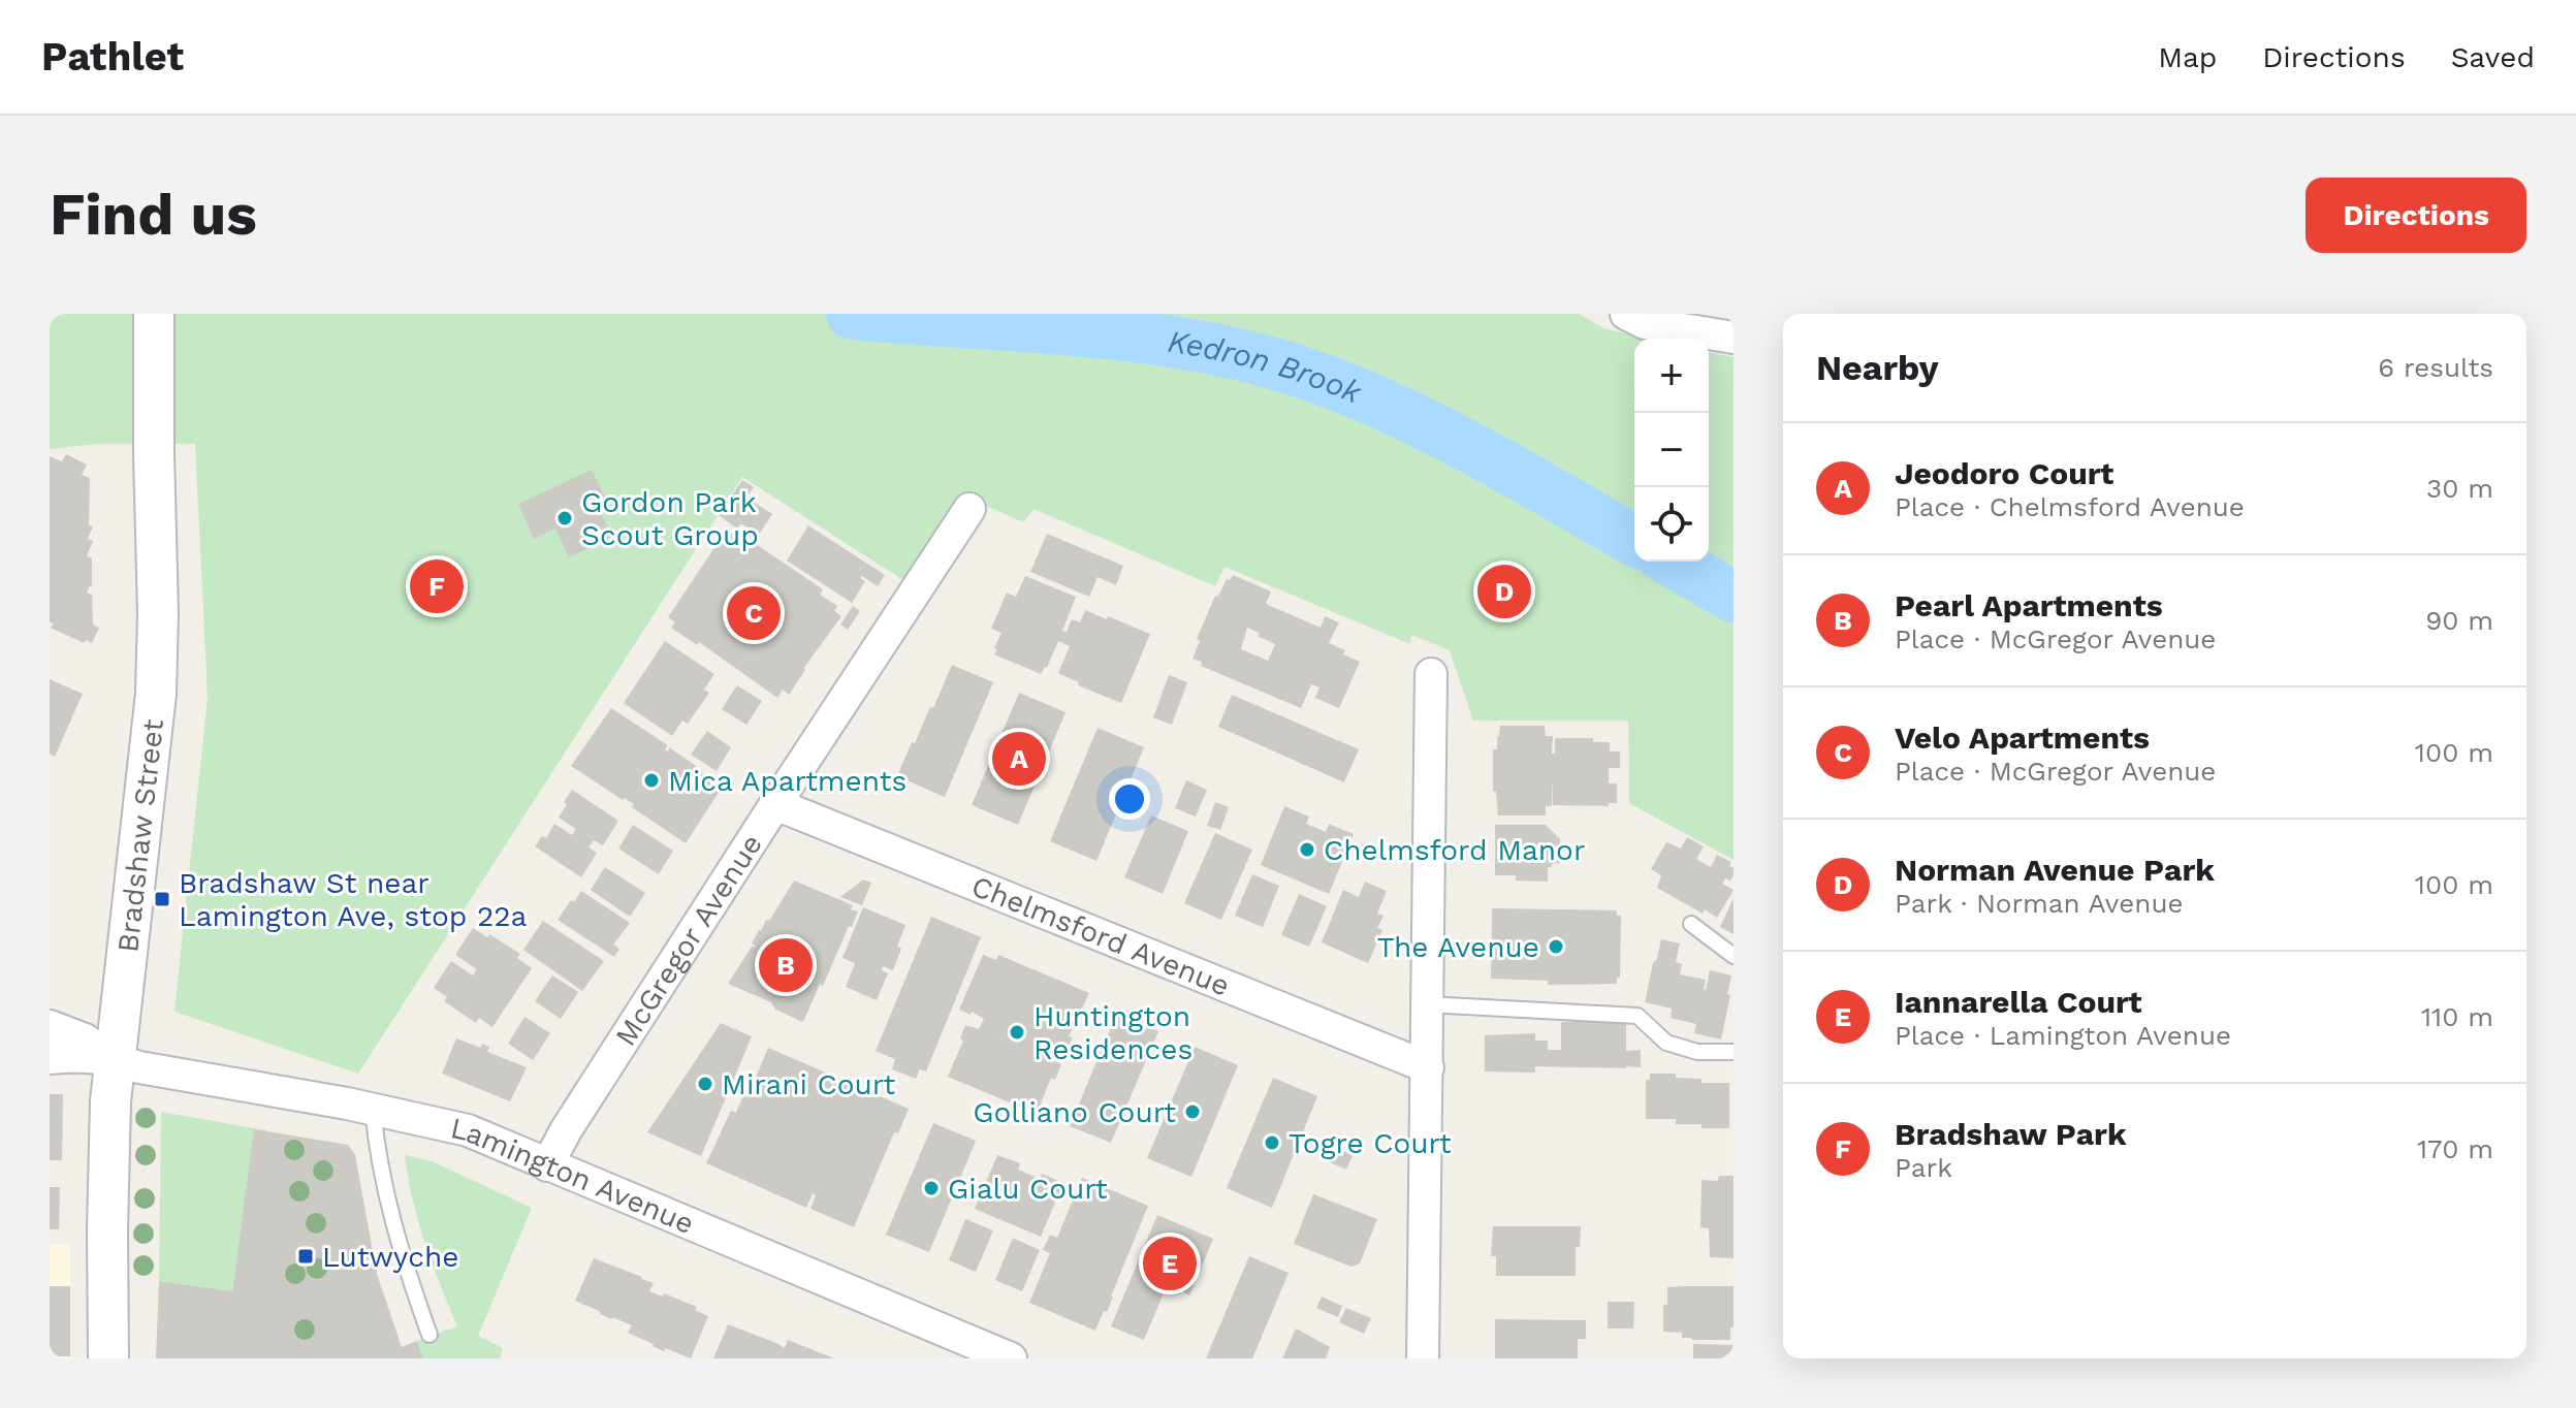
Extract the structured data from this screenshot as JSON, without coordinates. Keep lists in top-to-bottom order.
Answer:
{
  "streets": {
    "street": [
      "Bradshaw Street",
      "Chelmsford Avenue",
      "McGregor Avenue",
      "Lamington Avenue"
    ]
  },
  "crossings": [
    ["Bradshaw Street", "Lamington Avenue"],
    ["Chelmsford Avenue", "McGregor Avenue"],
    ["McGregor Avenue", "Lamington Avenue"]
  ],
  "water": ["Kedron Brook"],
  "places": {
    "other": [
      "Gordon Park Scout Group",
      "Mica Apartments",
      "Chelmsford Manor",
      "The Avenue",
      "Huntington Residences",
      "Mirani Court",
      "Golliano Court",
      "Togre Court",
      "Gialu Court"
    ],
    "transit": ["Bradshaw St near Lamington Ave, stop 22a", "Lutwyche"]
  },
  "page": {
    "header": "Pathlet",
    "nav": ["Map", "Directions", "Saved"],
    "buttons": "Directions",
    "title": "Find us",
    "heading": ["Nearby", "6 results"],
    "map_buttons": ["+", "−"],
    "list": [
      {
        "mark": "A",
        "name": "Jeodoro Court",
        "note": "Place · Chelmsford Avenue",
        "value": "30 m"
      },
      {
        "mark": "B",
        "name": "Pearl Apartments",
        "note": "Place · McGregor Avenue",
        "value": "90 m"
      },
      {
        "mark": "C",
        "name": "Velo Apartments",
        "note": "Place · McGregor Avenue",
        "value": "100 m"
      },
      {
        "mark": "D",
        "name": "Norman Avenue Park",
        "note": "Park · Norman Avenue",
        "value": "100 m"
      },
      {
        "mark": "E",
        "name": "Iannarella Court",
        "note": "Place · Lamington Avenue",
        "value": "110 m"
      },
      {
        "mark": "F",
        "name": "Bradshaw Park",
        "note": "Park",
        "value": "170 m"
      }
    ],
    "pins": [
      "F",
      "D",
      "C",
      "A",
      "B",
      "E"
    ]
  }
}
